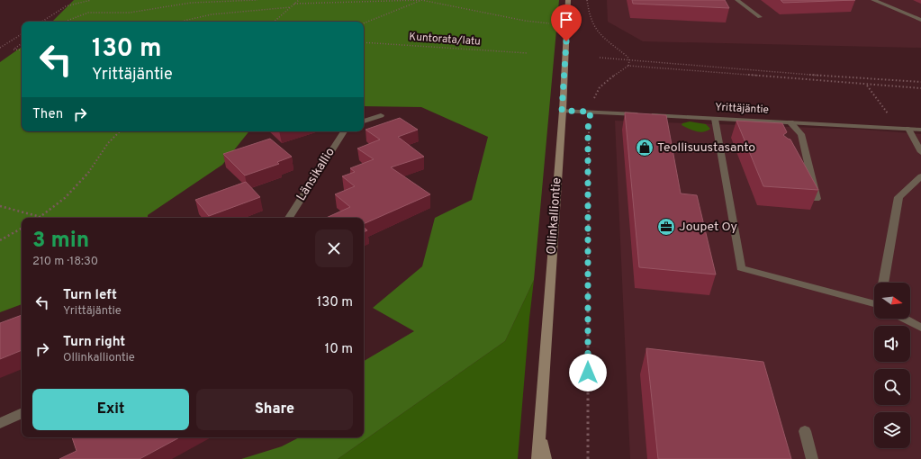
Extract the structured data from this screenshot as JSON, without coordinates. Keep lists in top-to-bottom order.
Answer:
{
  "streets": {
    "street": ["Yrittäjäntie", "Länsikallio", "Ollinkalliontie"],
    "path": ["Kuntorata/latu"]
  },
  "crossings": [
    ["Yrittäjäntie", "Ollinkalliontie"]
  ],
  "places": {
    "shop": ["Teollisuustasanto"],
    "office": ["Joupet Oy"]
  },
  "north": "right",
  "page": {
    "turn": ["130 m", "Yrittäjäntie"],
    "then": "Then",
    "heading": ["3 min", "210 m · 18:30"],
    "list": [
      {
        "name": "Turn left",
        "note": "Yrittäjäntie",
        "value": "130 m"
      },
      {
        "name": "Turn right",
        "note": "Ollinkalliontie",
        "value": "10 m"
      }
    ],
    "buttons": ["Exit", "Share"]
  }
}
